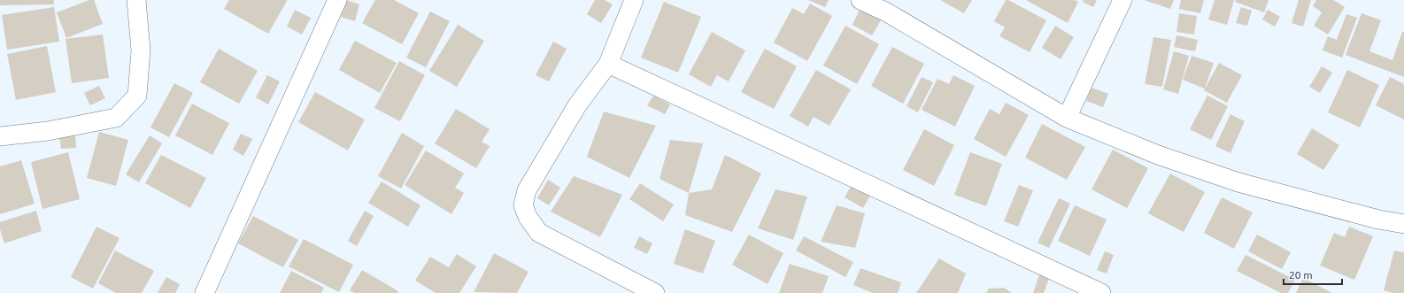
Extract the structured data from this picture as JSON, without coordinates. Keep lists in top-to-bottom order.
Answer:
{
  "scale_bar": "20 m"
}
